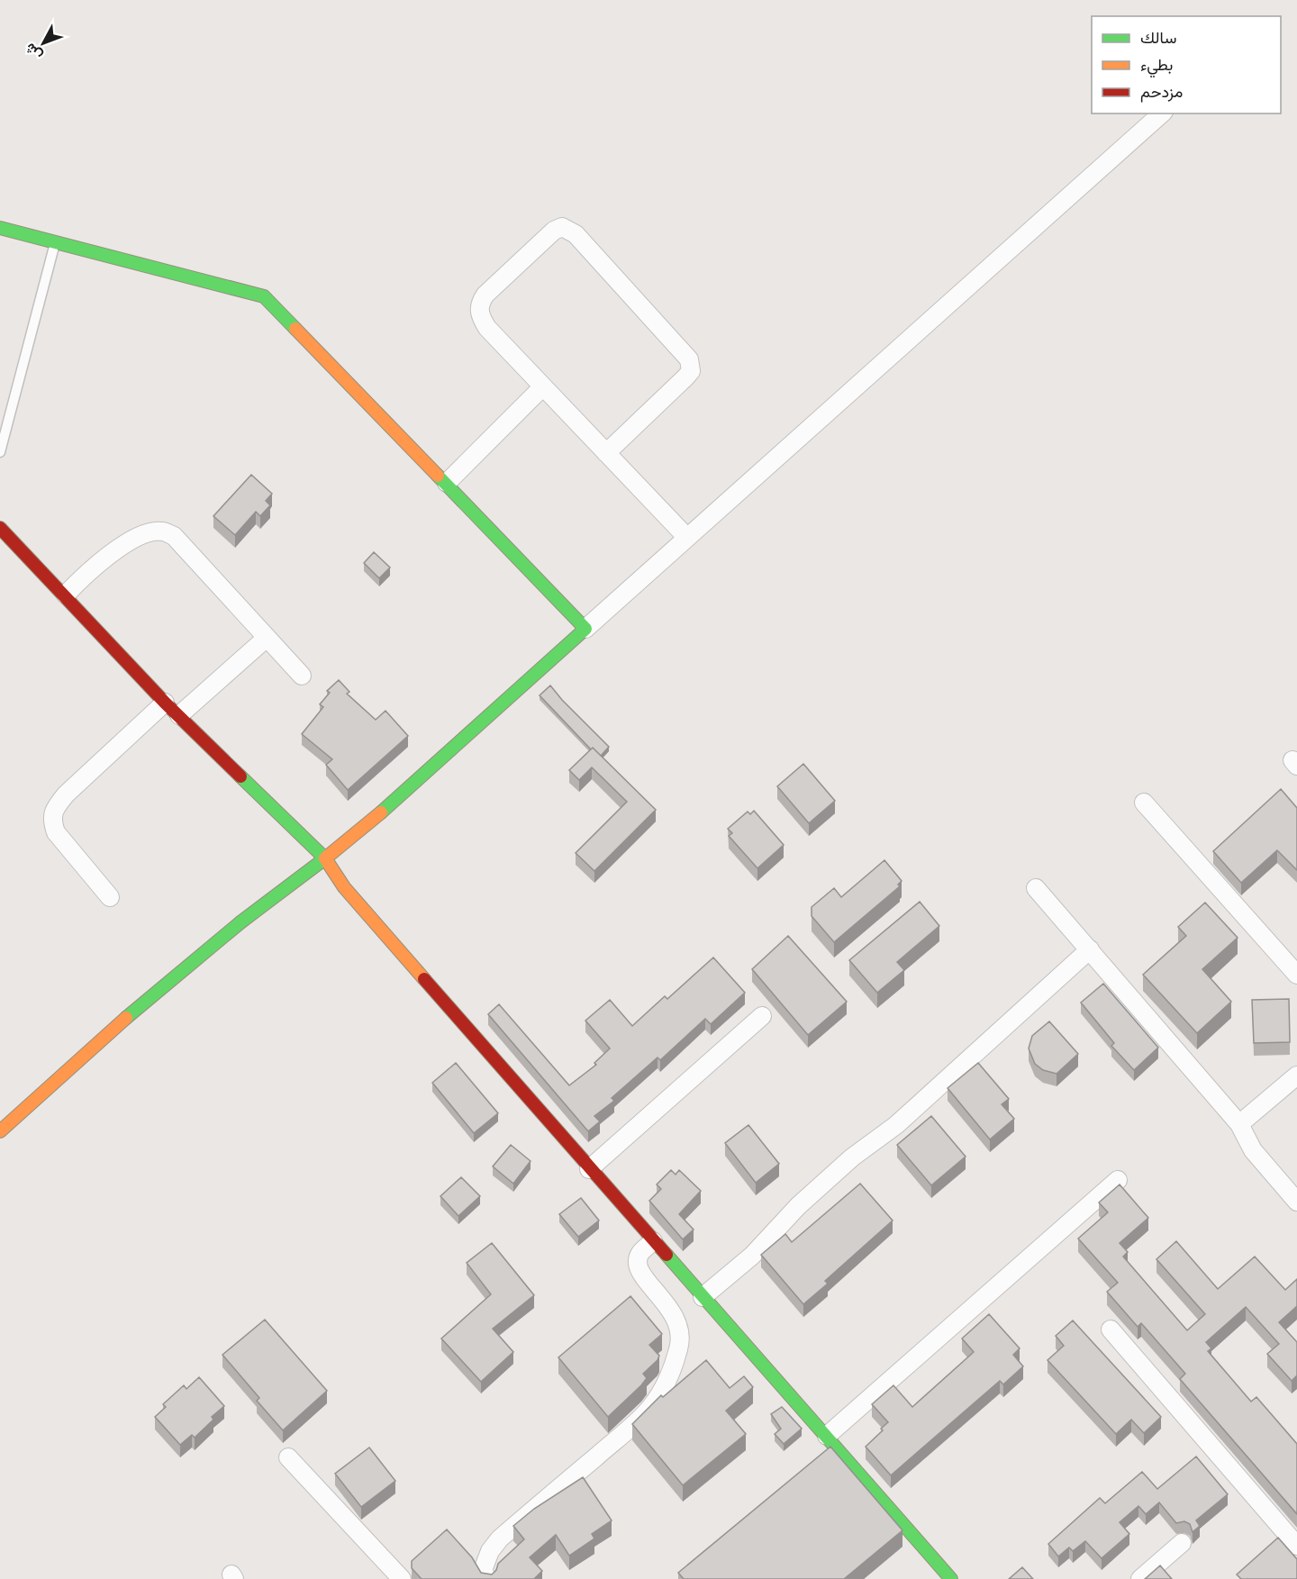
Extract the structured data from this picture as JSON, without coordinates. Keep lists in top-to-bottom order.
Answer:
{
  "legend": ["سالك", "بطيء", "مزدحم"],
  "north": "bottom left"
}
